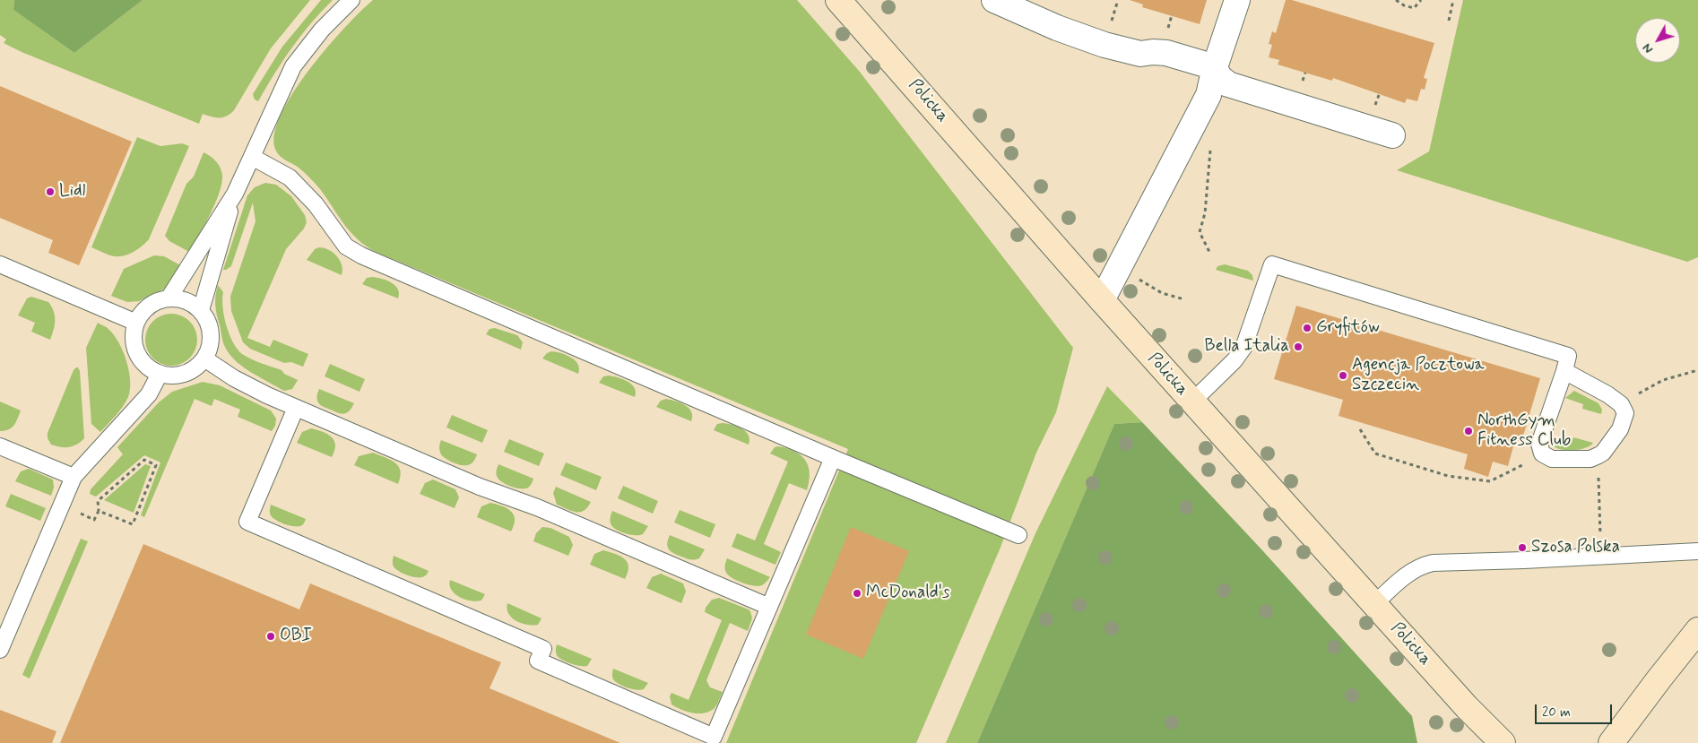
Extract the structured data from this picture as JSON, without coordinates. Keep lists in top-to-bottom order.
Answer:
{
  "streets": {
    "street": ["Policka"]
  },
  "places": [
    "Lidl",
    "Gryfitów",
    "Bella Italia",
    "Agencja Pocztowa Szczecin",
    "NorthGym Fitness Club",
    "Szosa Polska",
    "McDonald's",
    "OBI"
  ],
  "scale_bar": "20 m",
  "north": "bottom left"
}
